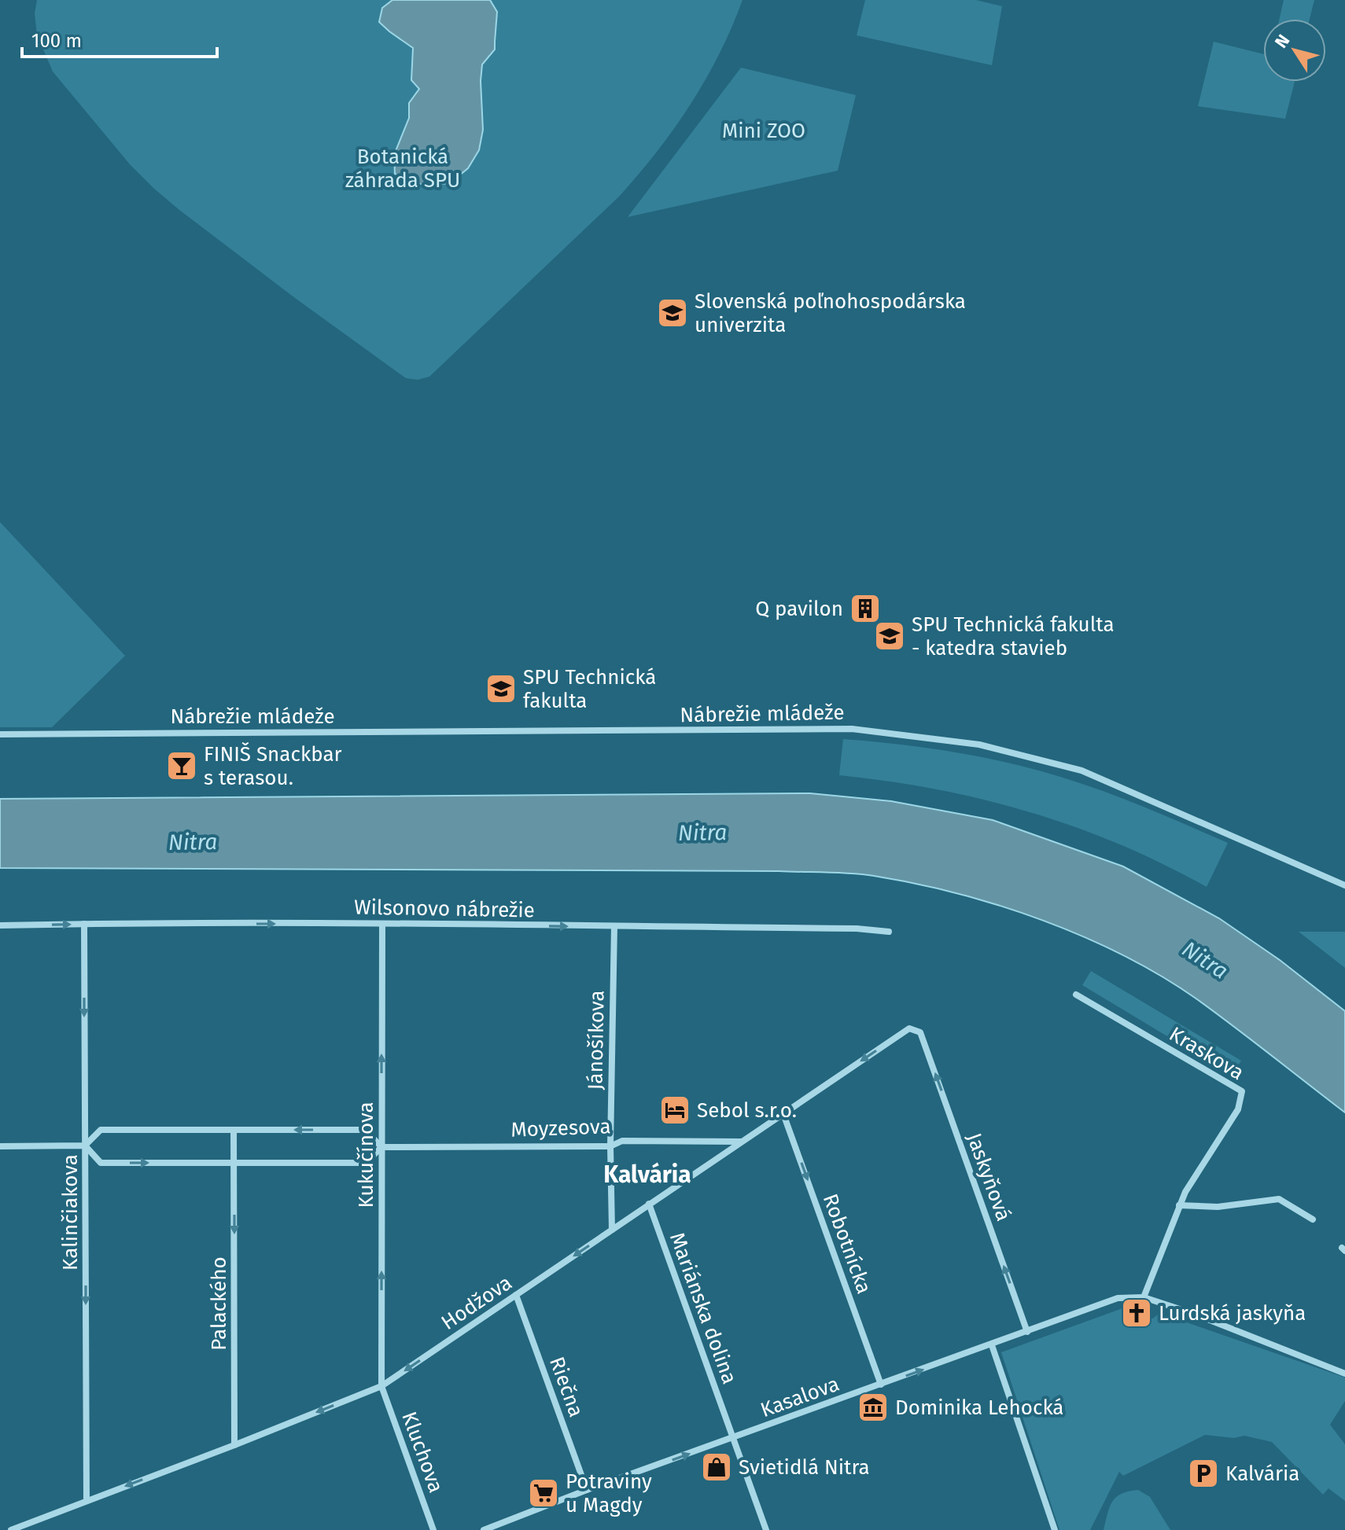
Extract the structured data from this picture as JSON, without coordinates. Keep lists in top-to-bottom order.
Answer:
{
  "streets": {
    "street": [
      "Nábrežie mládeže",
      "Wilsonovo nábrežie",
      "Jánošíkova",
      "Kraskova",
      "Moyzesova",
      "Kukučínova",
      "Jaskyňová",
      "Kalinčiakova",
      "Robotnícka",
      "Hodžova",
      "Palackého",
      "Mariánska dolina",
      "Riečna",
      "Kasalova",
      "Kluchova"
    ]
  },
  "crossings": [
    ["Wilsonovo nábrežie", "Jánošíkova"],
    ["Wilsonovo nábrežie", "Kukučínova"],
    ["Wilsonovo nábrežie", "Kalinčiakova"],
    ["Jánošíkova", "Moyzesova"],
    ["Jánošíkova", "Hodžova"],
    ["Kraskova", "Kasalova"],
    ["Moyzesova", "Kukučínova"],
    ["Moyzesova", "Hodžova"],
    ["Kukučínova", "Hodžova"],
    ["Kukučínova", "Kluchova"],
    ["Jaskyňová", "Hodžova"],
    ["Jaskyňová", "Kasalova"],
    ["Kalinčiakova", "Hodžova"],
    ["Robotnícka", "Hodžova"],
    ["Robotnícka", "Kasalova"],
    ["Hodžova", "Palackého"],
    ["Hodžova", "Mariánska dolina"],
    ["Hodžova", "Riečna"],
    ["Hodžova", "Kluchova"],
    ["Mariánska dolina", "Kasalova"],
    ["Riečna", "Kasalova"]
  ],
  "one_way": [
    "Wilsonovo nábrežie",
    "Kukučínova",
    "Jaskyňová",
    "Kalinčiakova",
    "Robotnícka",
    "Hodžova",
    "Palackého",
    "Kasalova"
  ],
  "districts": ["Kalvária"],
  "water": ["Nitra"],
  "parks": ["Mini ZOO", "Botanická záhrada SPU"],
  "places": {
    "school or university": ["Slovenská poľnohospodárska univerzita", "SPU Technická fakulta - katedra stavieb", "SPU Technická fakulta"],
    "building": ["Q pavilon"],
    "bar": ["FINIŠ Snackbar s terasou."],
    "hotel": ["Sebol s.r.o."],
    "church": ["Lurdská jaskyňa"],
    "museum": ["Dominika Lehocká"],
    "shop": ["Svietidlá Nitra"],
    "parking": ["Kalvária"],
    "supermarket": ["Potraviny u Magdy"]
  },
  "scale_bar": "100 m",
  "north": "top left"
}
